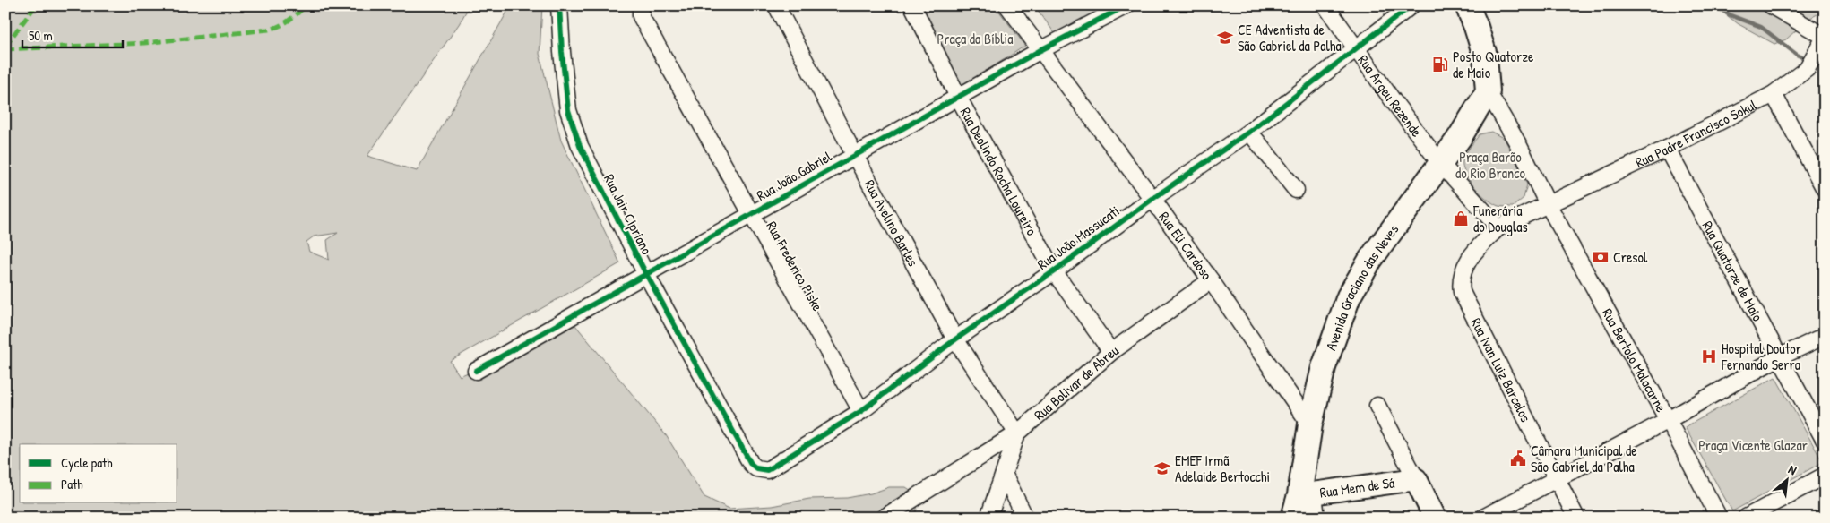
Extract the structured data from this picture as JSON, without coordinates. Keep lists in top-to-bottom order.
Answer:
{
  "streets": {
    "main road": ["Avenida Graciano das Neves"],
    "street": [
      "Rua Argeu Rezende",
      "Rua Padre Francisco Sokul",
      "Rua Deolindo Rocha Loureiro",
      "Rua João Gabriel",
      "Rua Jair Cipriano",
      "Rua Avelino Barles",
      "Rua João Massucati",
      "Rua Eli Cardoso",
      "Rua Frederico Piske",
      "Rua Quatorze de Maio",
      "Rua Bertolo Malacarne",
      "Rua Ivan Luiz Barcelos",
      "Rua Bolivar de Abreu",
      "Rua Mem de Sá"
    ]
  },
  "crossings": [
    ["Rua Argeu Rezende", "Rua João Massucati"],
    ["Rua Argeu Rezende", "Avenida Graciano das Neves"],
    ["Rua Padre Francisco Sokul", "Rua Quatorze de Maio"],
    ["Rua Padre Francisco Sokul", "Rua Bertolo Malacarne"],
    ["Rua Deolindo Rocha Loureiro", "Rua João Gabriel"],
    ["Rua Deolindo Rocha Loureiro", "Rua João Massucati"],
    ["Rua Deolindo Rocha Loureiro", "Rua Bolivar de Abreu"],
    ["Rua João Gabriel", "Rua Jair Cipriano"],
    ["Rua João Gabriel", "Rua Avelino Barles"],
    ["Rua João Gabriel", "Rua Eli Cardoso"],
    ["Rua João Gabriel", "Rua Frederico Piske"],
    ["Rua Jair Cipriano", "Rua João Massucati"],
    ["Rua Avelino Barles", "Rua João Massucati"],
    ["Rua Avelino Barles", "Rua Bolivar de Abreu"],
    ["Rua João Massucati", "Rua Eli Cardoso"],
    ["Rua João Massucati", "Rua Frederico Piske"],
    ["Rua Eli Cardoso", "Avenida Graciano das Neves"],
    ["Rua Eli Cardoso", "Rua Bolivar de Abreu"],
    ["Avenida Graciano das Neves", "Rua Mem de Sá"]
  ],
  "parks": ["Praça da Bíblia", "Praça Barão do Rio Branco", "Praça Vicente Glazar"],
  "places": {
    "school or university": ["CE Adventista de São Gabriel da Palha", "EMEF Irmã Adelaide Bertocchi"],
    "fuel station": ["Posto Quatorze de Maio"],
    "shop": ["Funerária do Douglas"],
    "bank": ["Cresol"],
    "hospital": ["Hospital Doutor Fernando Serra"],
    "public building": ["Câmara Municipal de São Gabriel da Palha"]
  },
  "legend": ["Cycle path", "Path"],
  "scale_bar": "50 m",
  "north": "top right"
}
